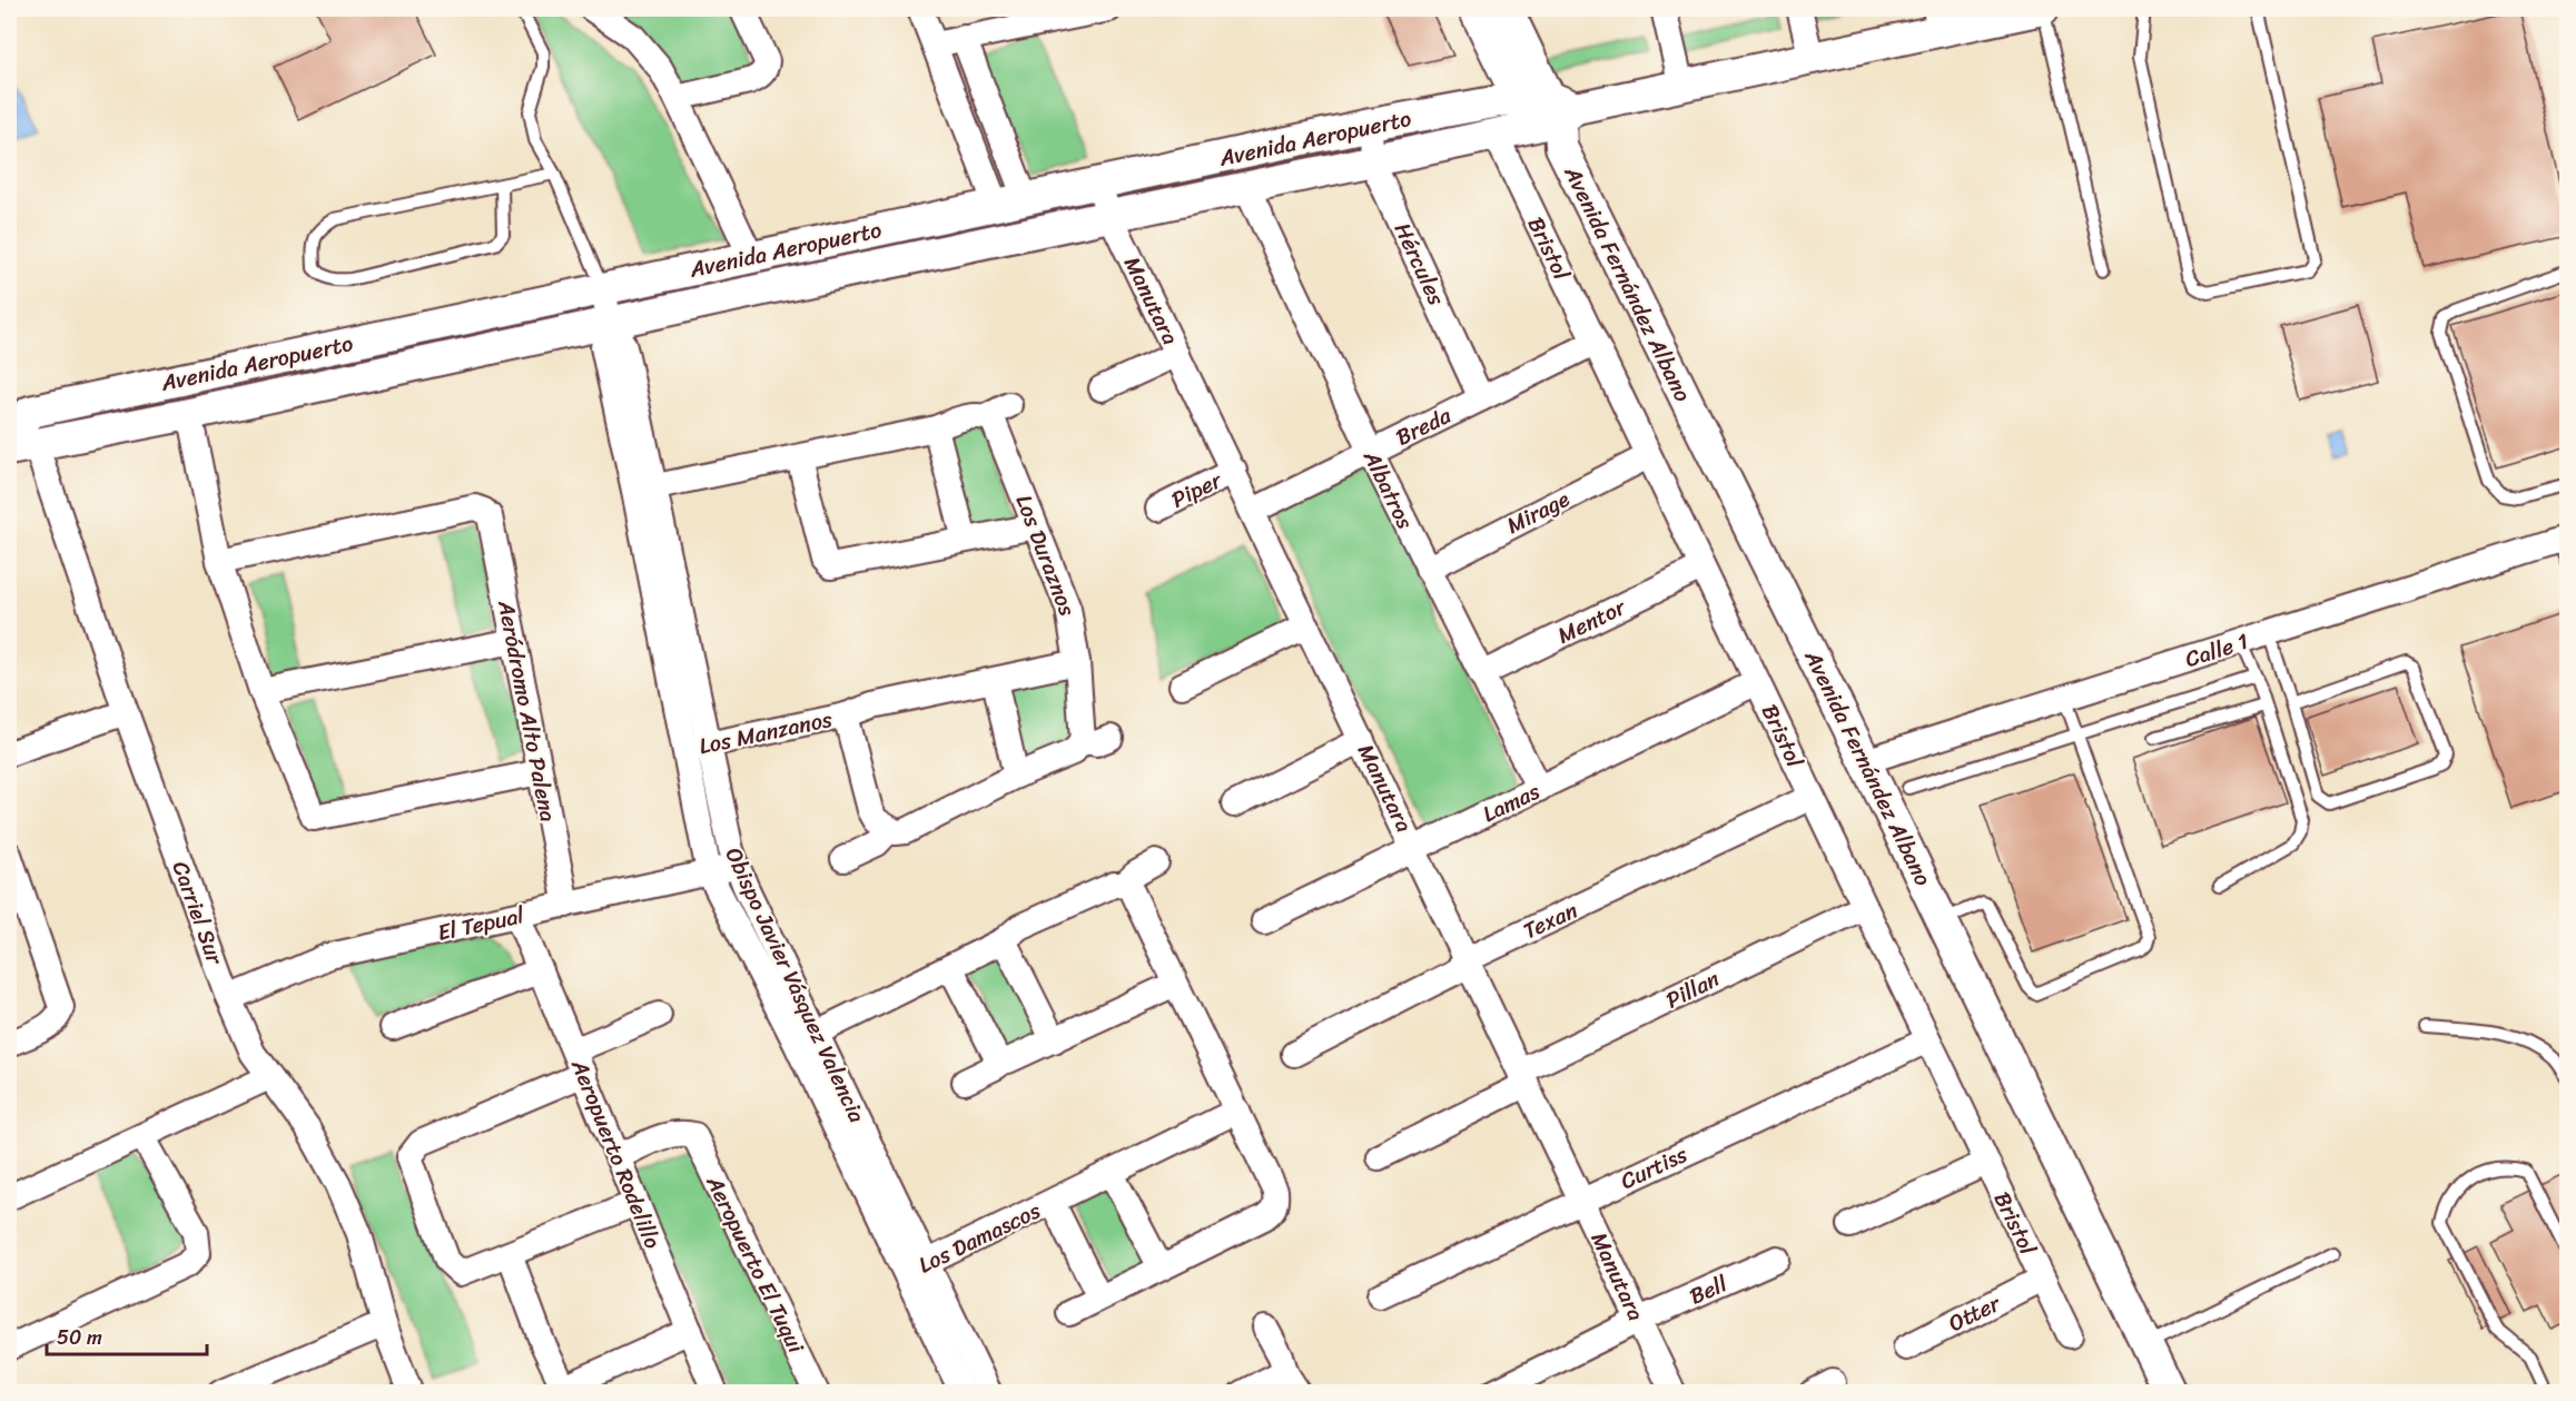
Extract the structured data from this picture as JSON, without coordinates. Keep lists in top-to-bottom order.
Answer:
{
  "streets": {
    "street": [
      "Avenida Aeropuerto",
      "Bristol",
      "Hércules",
      "Avenida Fernández Albano",
      "Manutara",
      "Breda",
      "Piper",
      "Albatros",
      "Mirage",
      "Los Duraznos",
      "Mentor",
      "Calle 1",
      "Aeródromo Alto Palena",
      "Los Manzanos",
      "Lamas",
      "Carriel Sur",
      "Texan",
      "El Tepual",
      "Obispo Javier Vásquez Valencia",
      "Pillan",
      "Aeropuerto Rodelillo",
      "Curtiss",
      "Los Damascos",
      "Aeropuerto El Tuqui",
      "Bell",
      "Otter"
    ]
  },
  "crossings": [
    ["Avenida Aeropuerto", "Bristol"],
    ["Avenida Aeropuerto", "Hércules"],
    ["Avenida Aeropuerto", "Avenida Fernández Albano"],
    ["Avenida Aeropuerto", "Manutara"],
    ["Avenida Aeropuerto", "Albatros"],
    ["Avenida Aeropuerto", "Carriel Sur"],
    ["Avenida Aeropuerto", "Obispo Javier Vásquez Valencia"],
    ["Bristol", "Breda"],
    ["Bristol", "Mirage"],
    ["Bristol", "Mentor"],
    ["Bristol", "Lamas"],
    ["Bristol", "Texan"],
    ["Bristol", "Pillan"],
    ["Bristol", "Curtiss"],
    ["Bristol", "Otter"],
    ["Hércules", "Breda"],
    ["Avenida Fernández Albano", "Calle 1"],
    ["Manutara", "Breda"],
    ["Manutara", "Piper"],
    ["Manutara", "Lamas"],
    ["Manutara", "Texan"],
    ["Manutara", "Pillan"],
    ["Manutara", "Curtiss"],
    ["Manutara", "Bell"],
    ["Breda", "Albatros"],
    ["Albatros", "Mirage"],
    ["Albatros", "Mentor"],
    ["Albatros", "Lamas"],
    ["Los Duraznos", "Los Manzanos"],
    ["Aeródromo Alto Palena", "El Tepual"],
    ["Los Manzanos", "Obispo Javier Vásquez Valencia"],
    ["Carriel Sur", "El Tepual"],
    ["El Tepual", "Obispo Javier Vásquez Valencia"],
    ["El Tepual", "Aeropuerto Rodelillo"],
    ["Obispo Javier Vásquez Valencia", "Los Damascos"],
    ["Aeropuerto Rodelillo", "Aeropuerto El Tuqui"]
  ],
  "scale_bar": "50 m"
}
